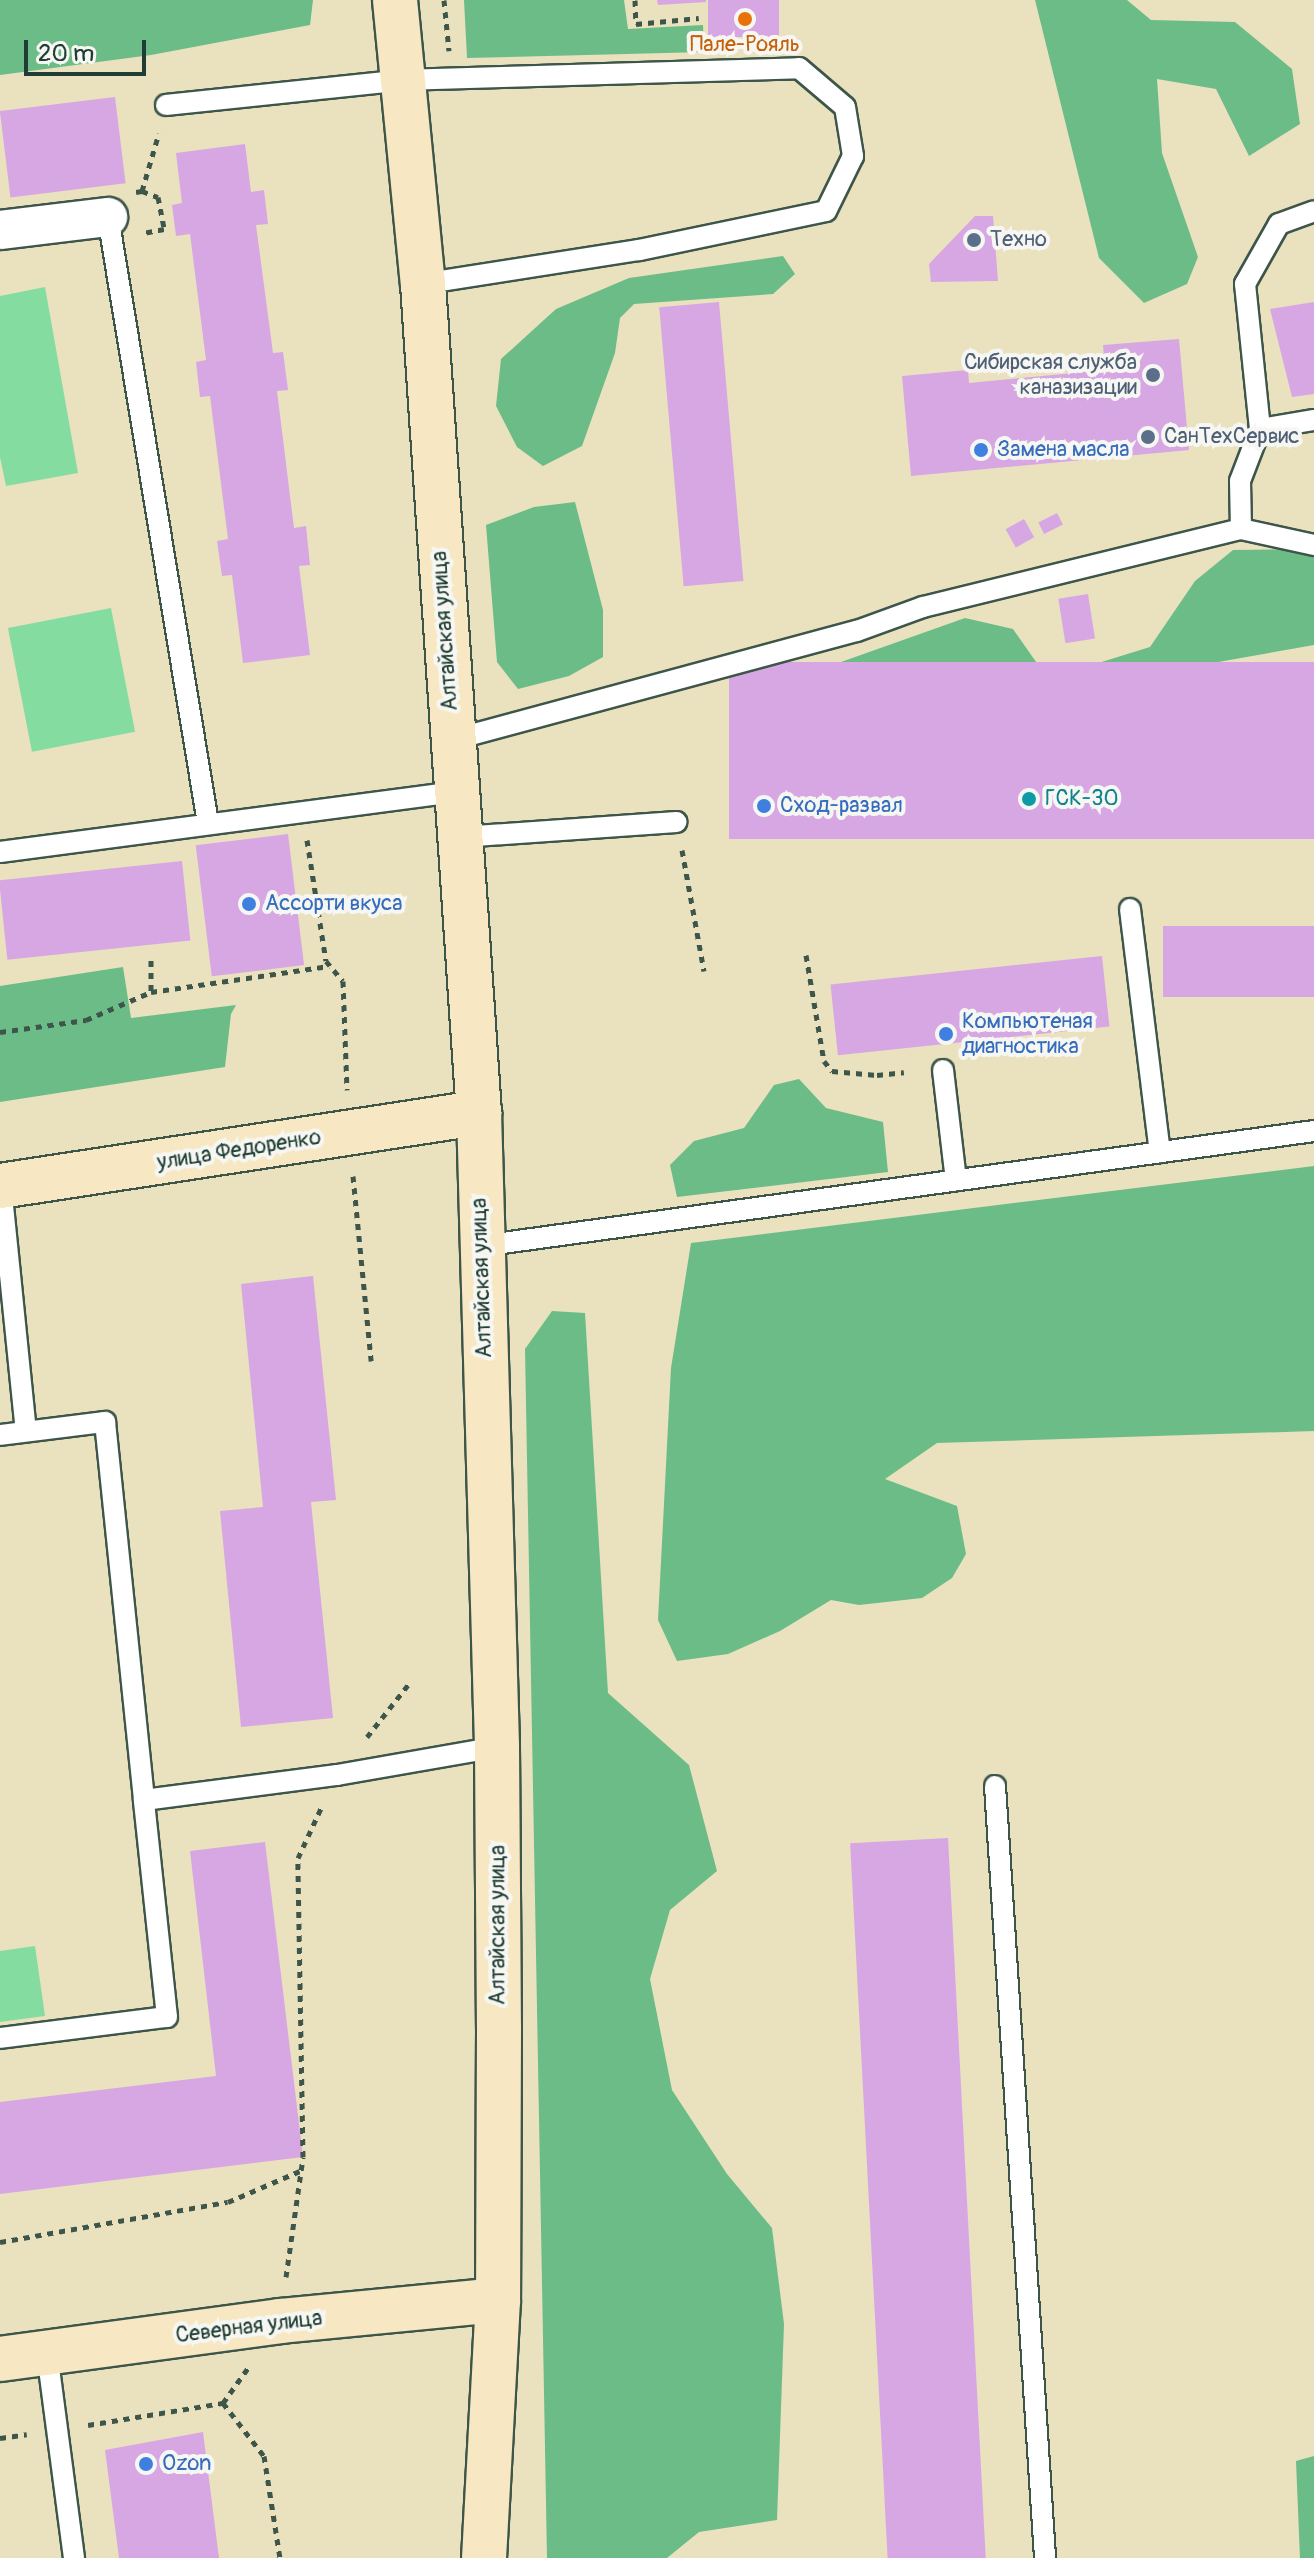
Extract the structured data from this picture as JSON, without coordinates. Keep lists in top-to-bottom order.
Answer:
{
  "streets": {
    "main road": ["Алтайская улица", "улица Федоренко", "Северная улица"]
  },
  "crossings": [
    ["Алтайская улица", "улица Федоренко"],
    ["Алтайская улица", "Северная улица"]
  ],
  "places": [
    "Пале-Рояль",
    "Техно",
    "Сибирская служба каназизации",
    "СанТехСервис",
    "Замена масла",
    "ГСК-30",
    "Сход-развал",
    "Ассорти вкуса",
    "Компьютеная диагностика",
    "Ozon"
  ],
  "scale_bar": "20 m"
}
